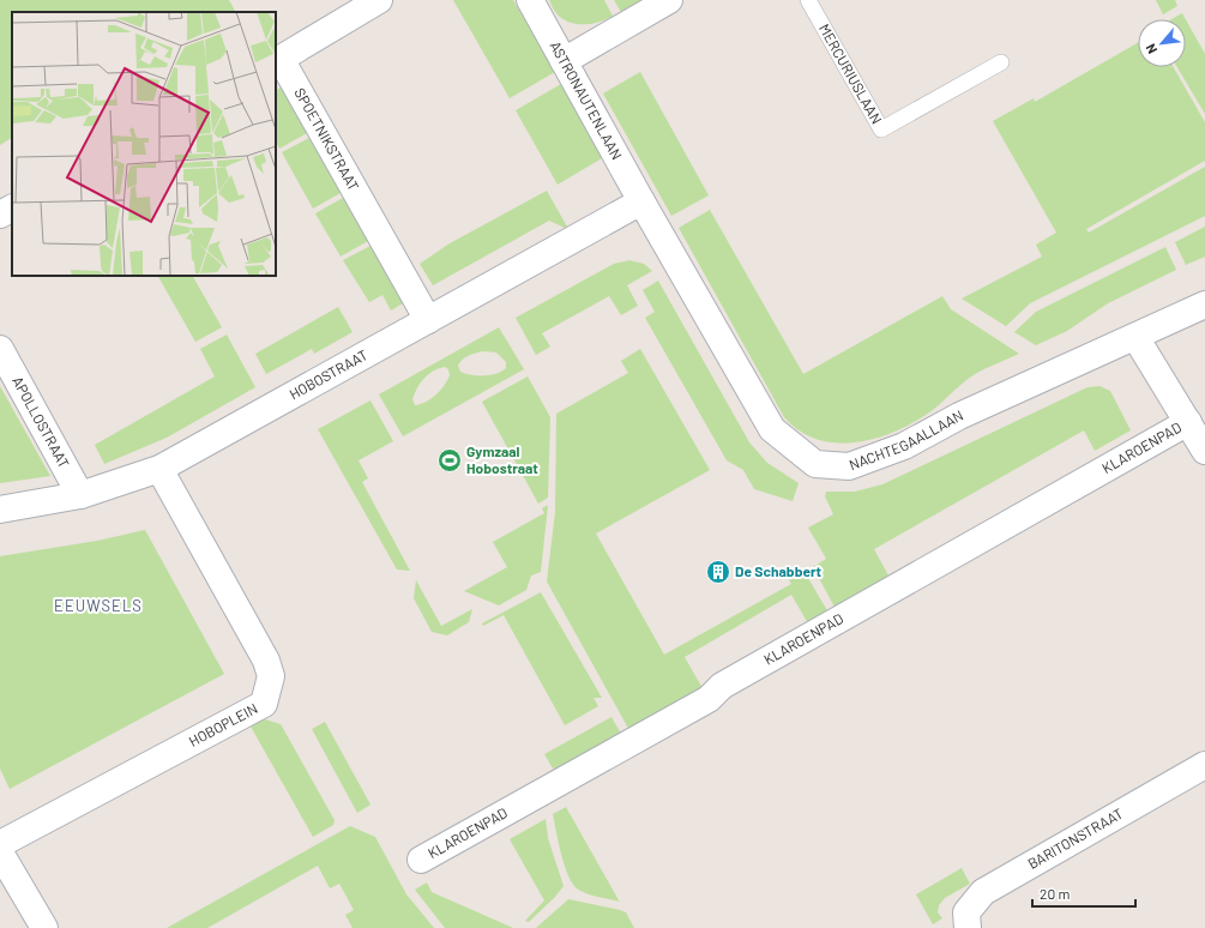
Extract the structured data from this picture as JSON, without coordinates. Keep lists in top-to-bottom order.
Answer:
{
  "streets": {
    "street": [
      "ASTRONAUTENLAAN",
      "SPOETNIKSTRAAT",
      "HOBOSTRAAT",
      "APOLLOSTRAAT",
      "NACHTEGAALLAAN",
      "KLAROENPAD",
      "HOBOPLEIN",
      "BARITONSTRAAT"
    ],
    "lane": ["MERCURIUSLAAN"]
  },
  "crossings": [
    ["ASTRONAUTENLAAN", "HOBOSTRAAT"],
    ["ASTRONAUTENLAAN", "NACHTEGAALLAAN"],
    ["SPOETNIKSTRAAT", "HOBOSTRAAT"],
    ["HOBOSTRAAT", "APOLLOSTRAAT"],
    ["HOBOSTRAAT", "NACHTEGAALLAAN"],
    ["HOBOSTRAAT", "HOBOPLEIN"]
  ],
  "districts": ["EEUWSELS"],
  "places": {
    "sports": ["Gymzaal Hobostraat"],
    "building": ["De Schabbert"]
  },
  "scale_bar": "20 m",
  "north": "bottom left"
}
